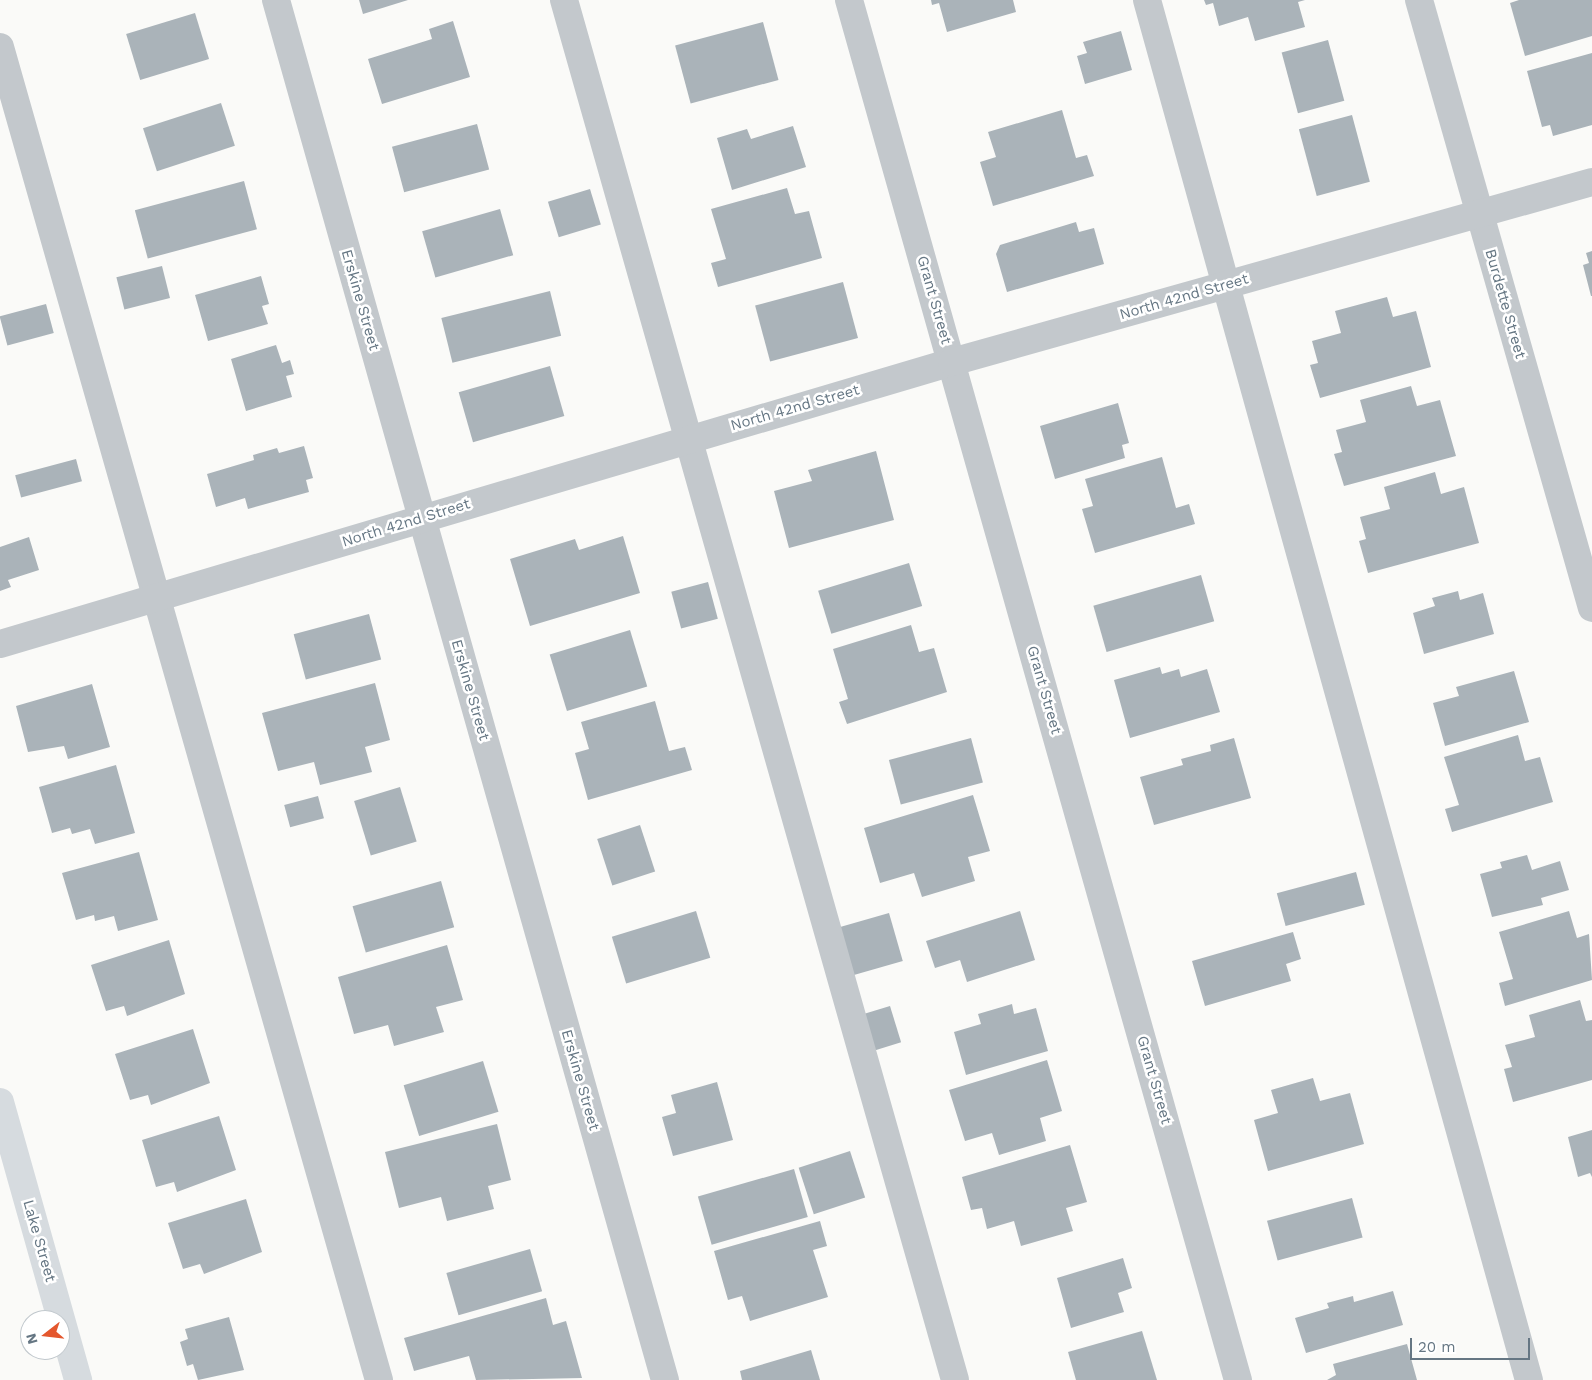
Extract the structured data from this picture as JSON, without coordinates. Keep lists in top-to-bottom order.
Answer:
{
  "streets": {
    "main road": ["Lake Street"],
    "street": [
      "North 42nd Street",
      "Erskine Street",
      "Grant Street",
      "Burdette Street"
    ]
  },
  "crossings": [
    ["North 42nd Street", "Erskine Street"],
    ["North 42nd Street", "Grant Street"],
    ["North 42nd Street", "Burdette Street"]
  ],
  "scale_bar": "20 m",
  "north": "left"
}
